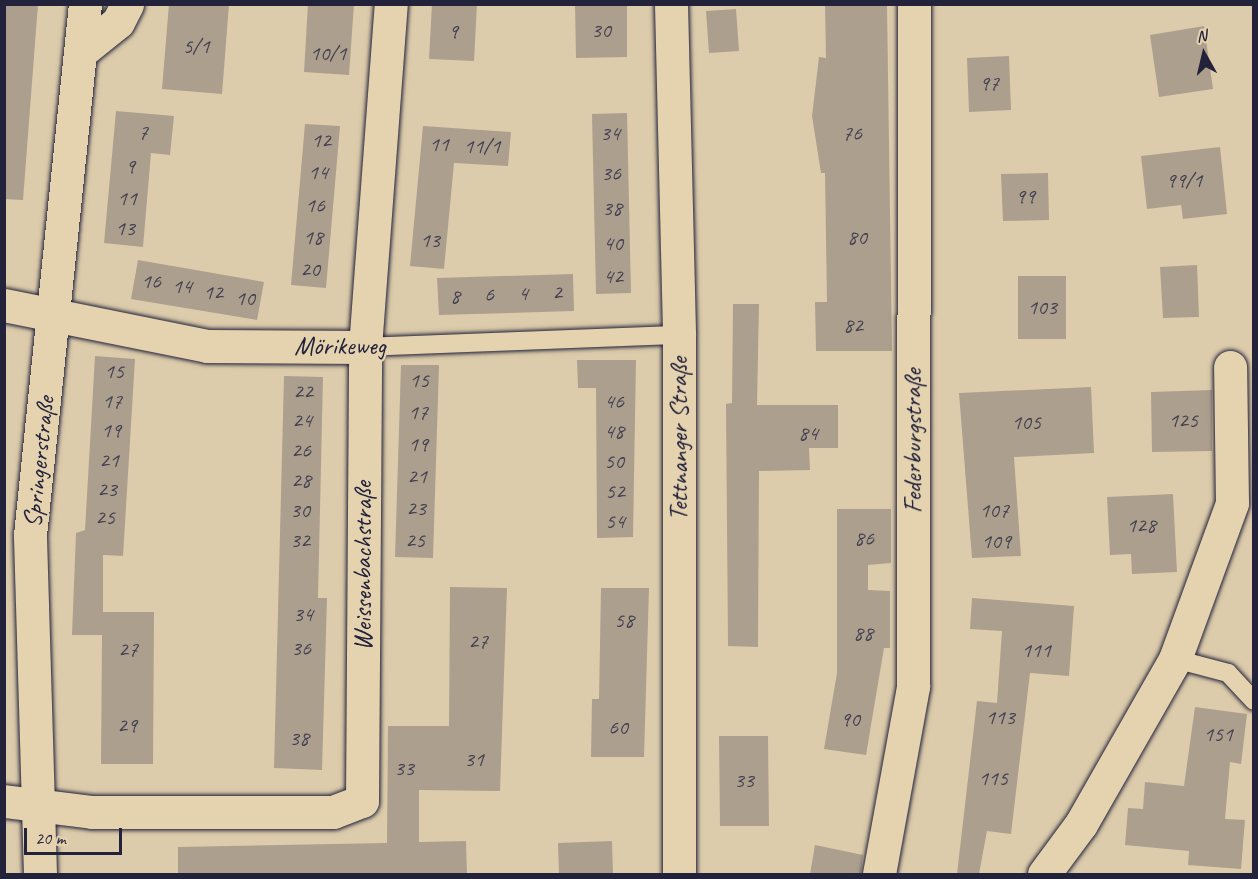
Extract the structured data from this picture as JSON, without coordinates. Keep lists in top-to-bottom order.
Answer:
{
  "streets": {
    "street": [
      "Mörikeweg",
      "Tettnanger Straße",
      "Federburgstraße",
      "Springerstraße",
      "Weissenbachstraße"
    ]
  },
  "crossings": [
    ["Mörikeweg", "Tettnanger Straße"],
    ["Mörikeweg", "Springerstraße"],
    ["Mörikeweg", "Weissenbachstraße"],
    ["Springerstraße", "Weissenbachstraße"]
  ],
  "house_numbers": [
    "30",
    "9",
    "5/1",
    "10/1",
    "97",
    "7",
    "34",
    "76",
    "12",
    "11",
    "11/1",
    "9",
    "14",
    "36",
    "99/1",
    "99",
    "11",
    "16",
    "38",
    "13",
    "18",
    "80",
    "13",
    "40",
    "20",
    "42",
    "16",
    "14",
    "12",
    "2",
    "4",
    "6",
    "8",
    "10",
    "103",
    "82",
    "15",
    "15",
    "22",
    "17",
    "46",
    "17",
    "24",
    "125",
    "105",
    "19",
    "48",
    "84",
    "19",
    "26",
    "21",
    "50",
    "21",
    "28",
    "23",
    "52",
    "23",
    "30",
    "107",
    "25",
    "54",
    "128",
    "86",
    "32",
    "25",
    "109",
    "34",
    "58",
    "88",
    "27",
    "36",
    "27",
    "111",
    "113",
    "90",
    "29",
    "60",
    "151",
    "38",
    "31",
    "33",
    "115",
    "33"
  ],
  "scale_bar": "20 m",
  "north": "top"
}
